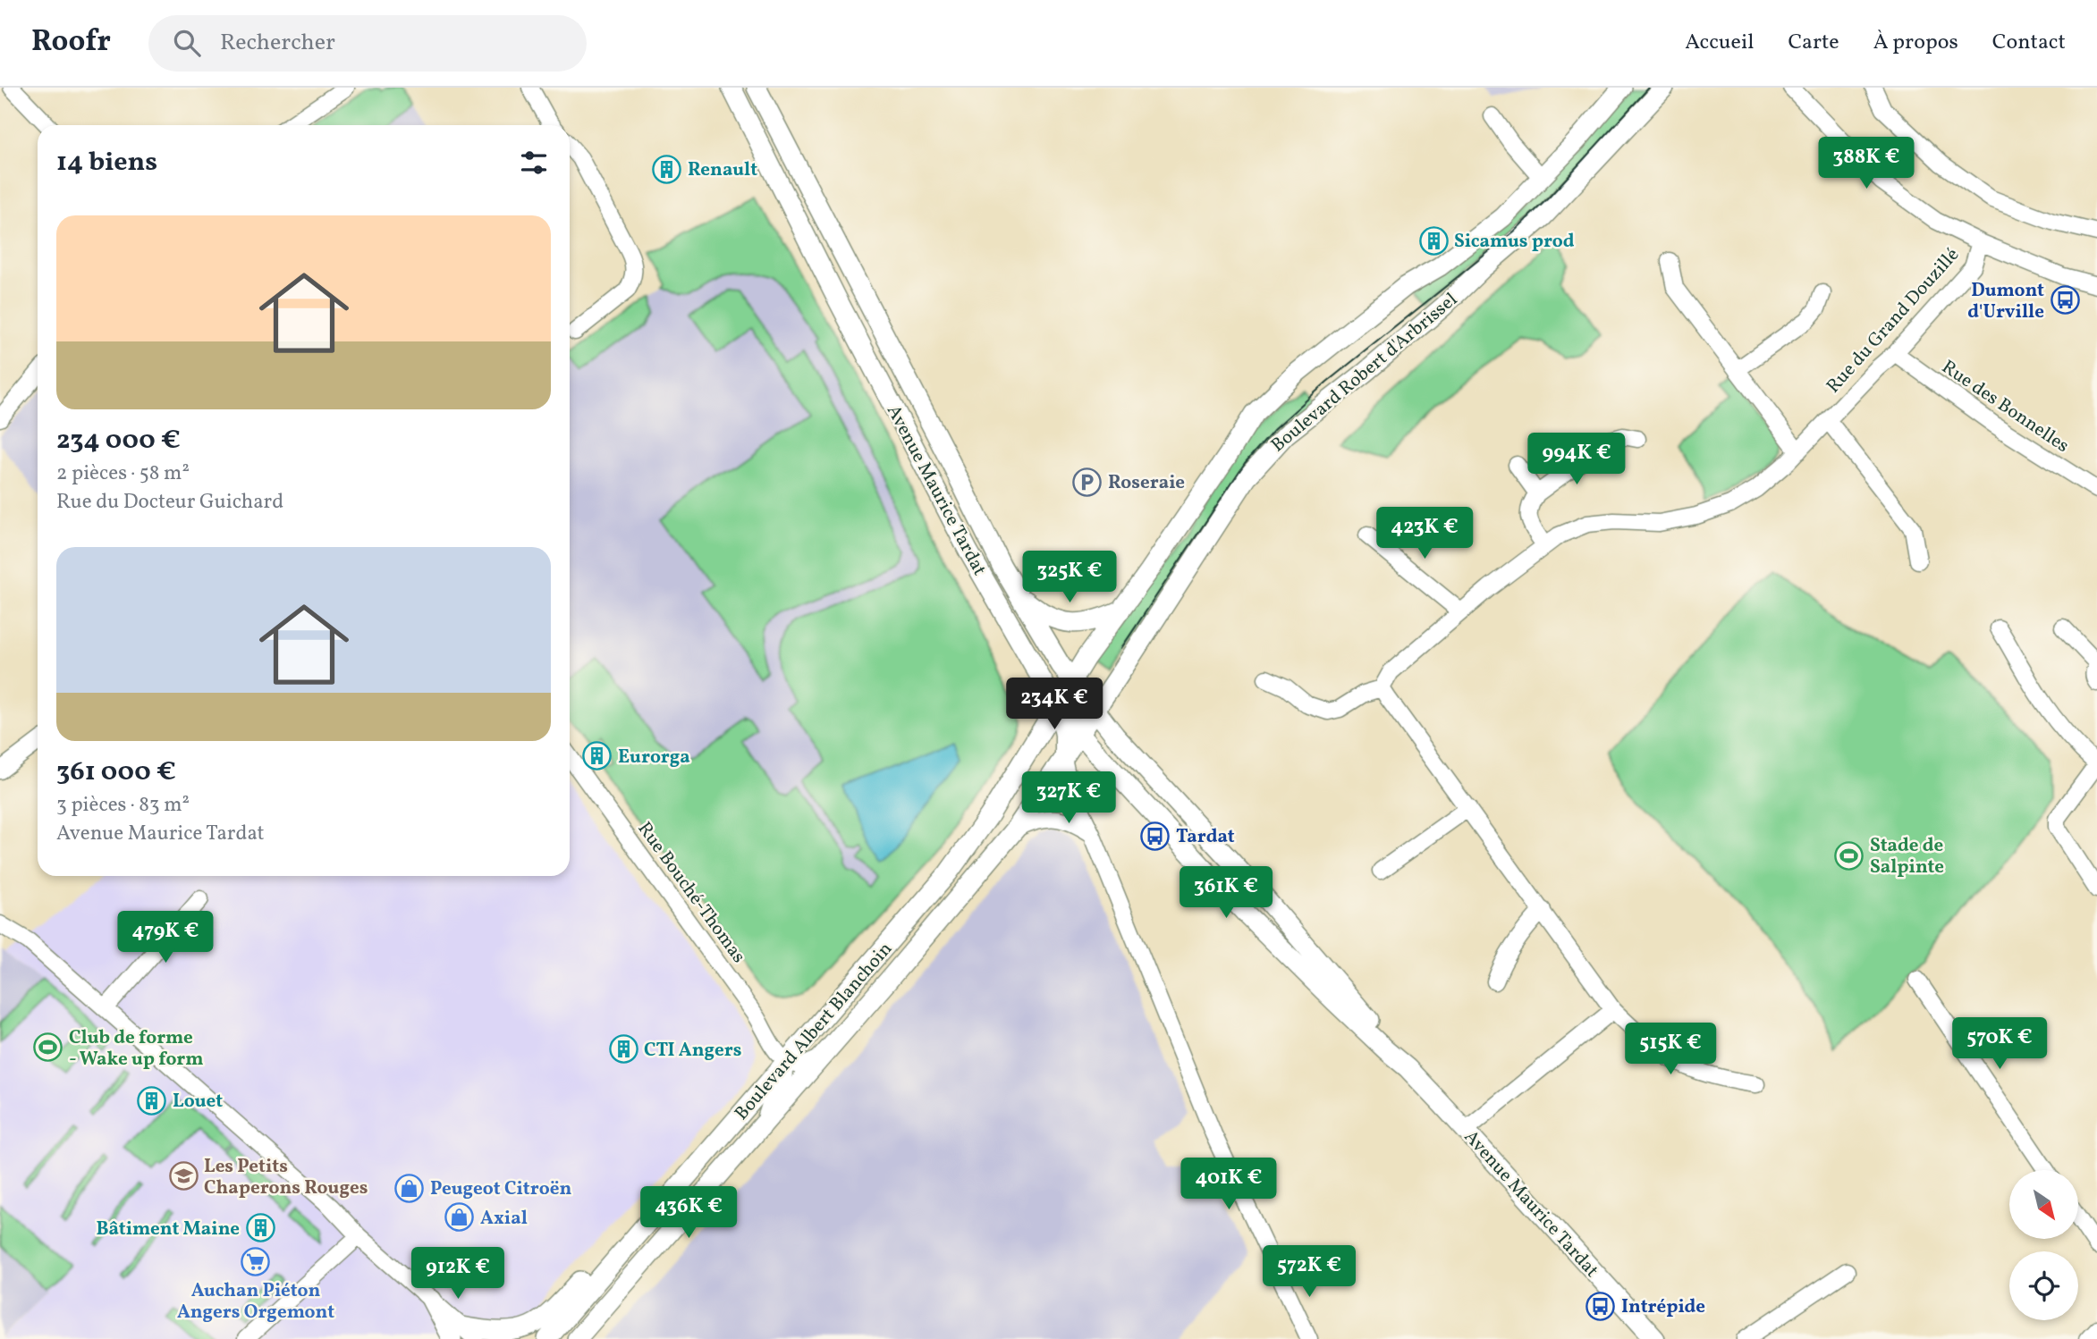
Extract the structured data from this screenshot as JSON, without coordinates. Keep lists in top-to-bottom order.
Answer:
{
  "streets": {
    "street": [
      "Rue du Grand Douzillé",
      "Boulevard Robert d'Arbrissel",
      "Rue des Bonnelles",
      "Avenue Maurice Tardat",
      "Rue Bouché-Thomas",
      "Boulevard Albert Blanchoin"
    ]
  },
  "crossings": [
    ["Rue du Grand Douzillé", "Rue des Bonnelles"],
    ["Boulevard Robert d'Arbrissel", "Avenue Maurice Tardat"],
    ["Boulevard Robert d'Arbrissel", "Boulevard Albert Blanchoin"],
    ["Avenue Maurice Tardat", "Boulevard Albert Blanchoin"],
    ["Rue Bouché-Thomas", "Boulevard Albert Blanchoin"]
  ],
  "places": {
    "building": [
      "Renault",
      "Sicamus prod",
      "Eurorga",
      "CTI Angers",
      "Louet",
      "Bâtiment Maine"
    ],
    "bus stop": ["Dumont d'Urville", "Tardat", "Intrépide"],
    "parking": ["Roseraie"],
    "sports": ["Stade de Salpinte", "Club de forme - Wake up form"],
    "school or university": ["Les Petits Chaperons Rouges"],
    "shop": ["Peugeot Citroën", "Axial"],
    "supermarket": ["Auchan Piéton Angers Orgemont"]
  },
  "north": "bottom right",
  "page": {
    "header": "Roofr",
    "search": "Rechercher",
    "nav": [
      "Accueil",
      "Carte",
      "À propos",
      "Contact"
    ],
    "heading": "14 biens",
    "price": [
      "388K €",
      "994K €",
      "423K €",
      "325K €",
      "234K €",
      "327K €",
      "361K €",
      "479K €",
      "570K €",
      "515K €",
      "401K €",
      "436K €",
      "572K €",
      "912K €"
    ],
    "list": [
      {
        "name": "234 000 €",
        "note": "2 pièces · 58 m² · Rue du Docteur Guichard"
      },
      {
        "name": "361 000 €",
        "note": "3 pièces · 83 m² · Avenue Maurice Tardat"
      }
    ]
  }
}
